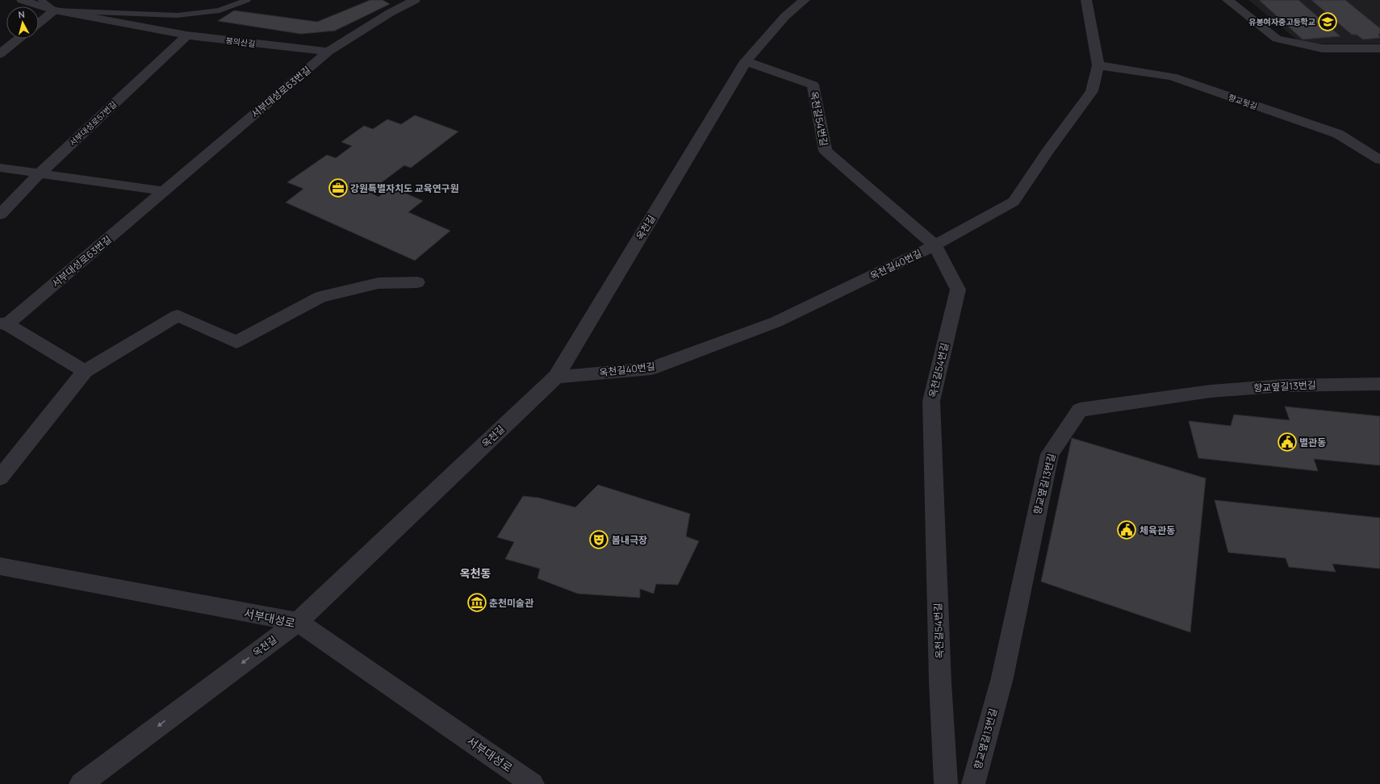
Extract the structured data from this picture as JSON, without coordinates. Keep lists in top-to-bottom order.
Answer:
{
  "streets": {
    "street": [
      "봉의산길",
      "서부대성로63번길",
      "향교뒷길",
      "옥천길54번길",
      "서부대성로57번길",
      "옥천길",
      "옥천길40번길",
      "향교옆길13번길",
      "서부대성로"
    ]
  },
  "crossings": [
    ["봉의산길", "서부대성로63번길"],
    ["봉의산길", "서부대성로57번길"],
    ["향교뒷길", "옥천길40번길"],
    ["옥천길54번길", "옥천길"],
    ["옥천길54번길", "옥천길40번길"],
    ["옥천길", "옥천길40번길"],
    ["옥천길", "서부대성로"]
  ],
  "districts": ["옥천동"],
  "places": {
    "school or university": ["유봉여자중고등학교"],
    "office": ["강원특별자치도 교육연구원"],
    "public building": ["별관동", "체육관동"],
    "theatre": ["봄내극장"],
    "museum": ["춘천미술관"]
  },
  "north": "top"
}
